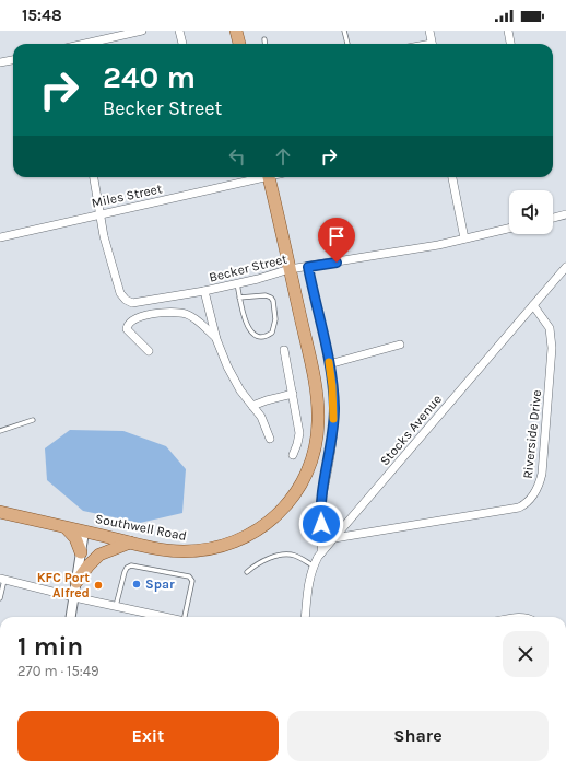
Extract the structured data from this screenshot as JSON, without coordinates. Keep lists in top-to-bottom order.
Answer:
{
  "streets": {
    "main road": ["Southwell Road"],
    "street": [
      "Miles Street",
      "Becker Street",
      "Stocks Avenue",
      "Riverside Drive"
    ]
  },
  "crossings": [
    ["Miles Street", "Becker Street"],
    ["Becker Street", "Southwell Road"],
    ["Stocks Avenue", "Riverside Drive"]
  ],
  "places": ["Spar", "KFC Port Alfred"],
  "page": {
    "status": "15:48",
    "turn": ["240 m", "Becker Street"],
    "heading": ["1 min", "270 m · 15:49"],
    "buttons": ["Exit", "Share"]
  }
}
